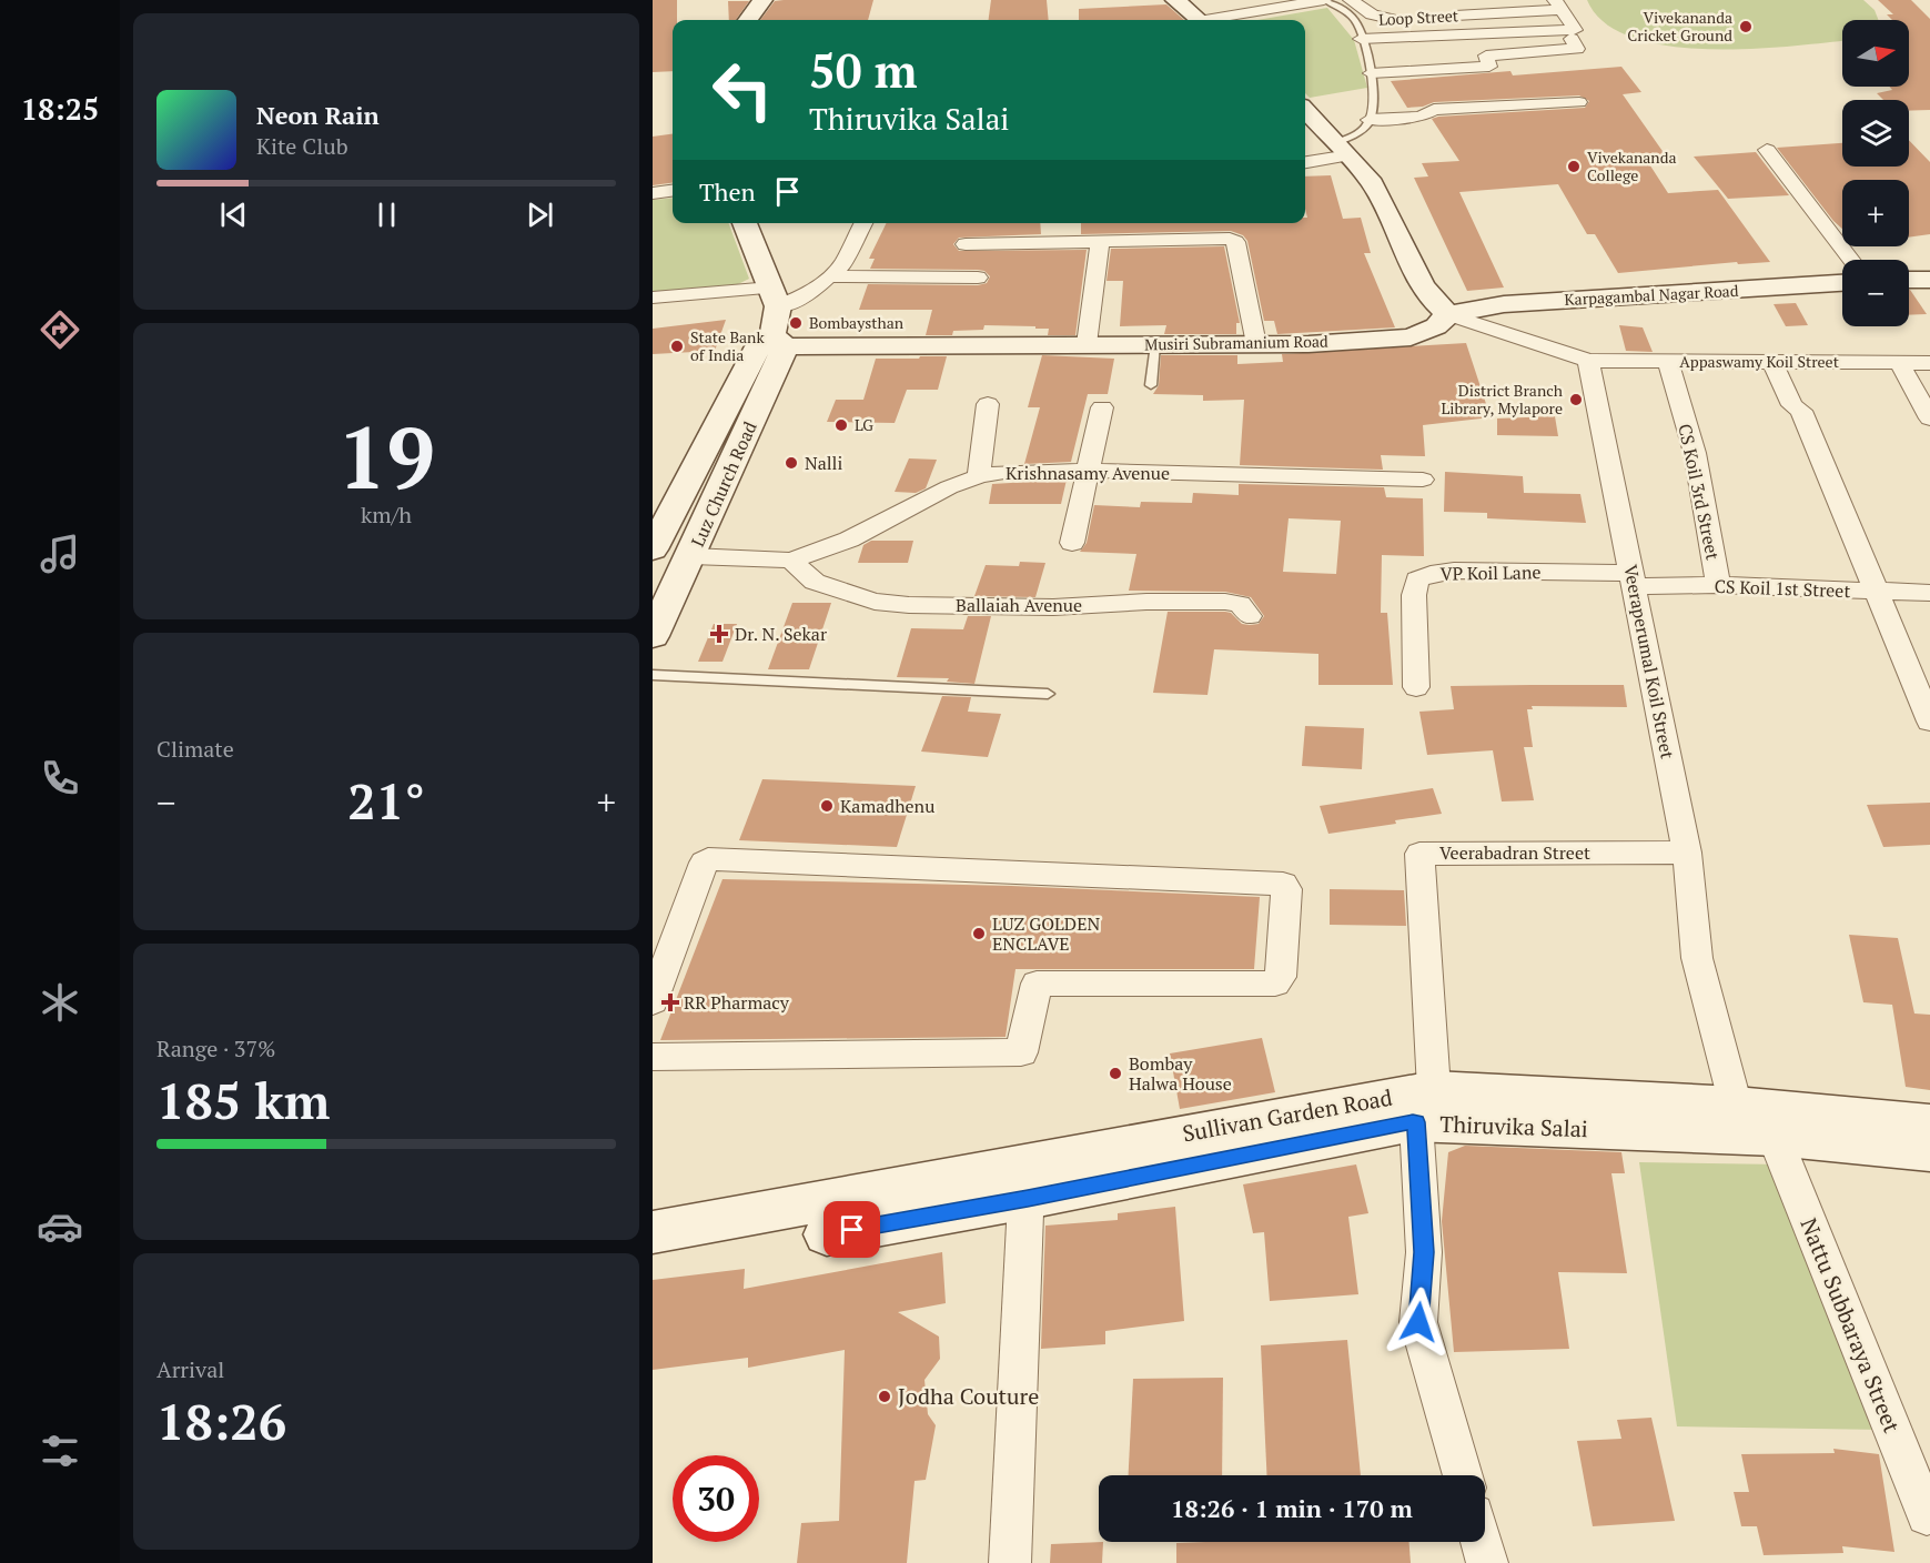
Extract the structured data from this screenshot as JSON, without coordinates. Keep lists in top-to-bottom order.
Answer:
{
  "streets": {
    "main road": [
      "Karpagambal Nagar Road",
      "Musiri Subramanium Road",
      "Luz Church Road",
      "Thiruvika Salai"
    ],
    "street": [
      "Loop Street",
      "Appaswamy Koil Street",
      "Krishnasamy Avenue",
      "CS Koil 3rd Street",
      "VP Koil Lane",
      "CS Koil 1st Street",
      "Ballaiah Avenue",
      "Veeraperumal Koil Street",
      "Veerabadran Street",
      "Nattu Subbaraya Street"
    ]
  },
  "crossings": [
    ["Karpagambal Nagar Road", "Musiri Subramanium Road"],
    ["Musiri Subramanium Road", "Luz Church Road"],
    ["Appaswamy Koil Street", "CS Koil 3rd Street"],
    ["Appaswamy Koil Street", "Veeraperumal Koil Street"],
    ["Krishnasamy Avenue", "Luz Church Road"],
    ["Krishnasamy Avenue", "Ballaiah Avenue"],
    ["CS Koil 3rd Street", "CS Koil 1st Street"],
    ["VP Koil Lane", "CS Koil 1st Street"],
    ["VP Koil Lane", "Veeraperumal Koil Street"],
    ["CS Koil 1st Street", "Veeraperumal Koil Street"],
    ["Veeraperumal Koil Street", "Veerabadran Street"],
    ["Veerabadran Street", "Thiruvika Salai"],
    ["Thiruvika Salai", "Nattu Subbaraya Street"]
  ],
  "places": {
    "other": [
      "Vivekananda Cricket Ground",
      "Vivekananda College",
      "Bombaysthan",
      "State Bank of India",
      "District Branch Library, Mylapore",
      "LG",
      "Nalli",
      "Kamadhenu",
      "LUZ GOLDEN ENCLAVE",
      "Bombay Halwa House",
      "Jodha Couture"
    ],
    "health": ["Dr. N. Sekar", "RR Pharmacy"]
  },
  "north": "right",
  "page": {
    "tabs": "18:25",
    "map_buttons": ["+", "−"],
    "turn": ["50 m", "Thiruvika Salai"],
    "song": ["Neon Rain", "Kite Club"],
    "then": "Then",
    "tile": [
      ["19", "km/h"],
      "Climate",
      ["Range · 37%", "185 km"],
      ["Arrival", "18:26"]
    ],
    "heat": ["−", "21°", "+"],
    "limit": "30",
    "trip": "18:26 · 1 min · 170 m"
  }
}
